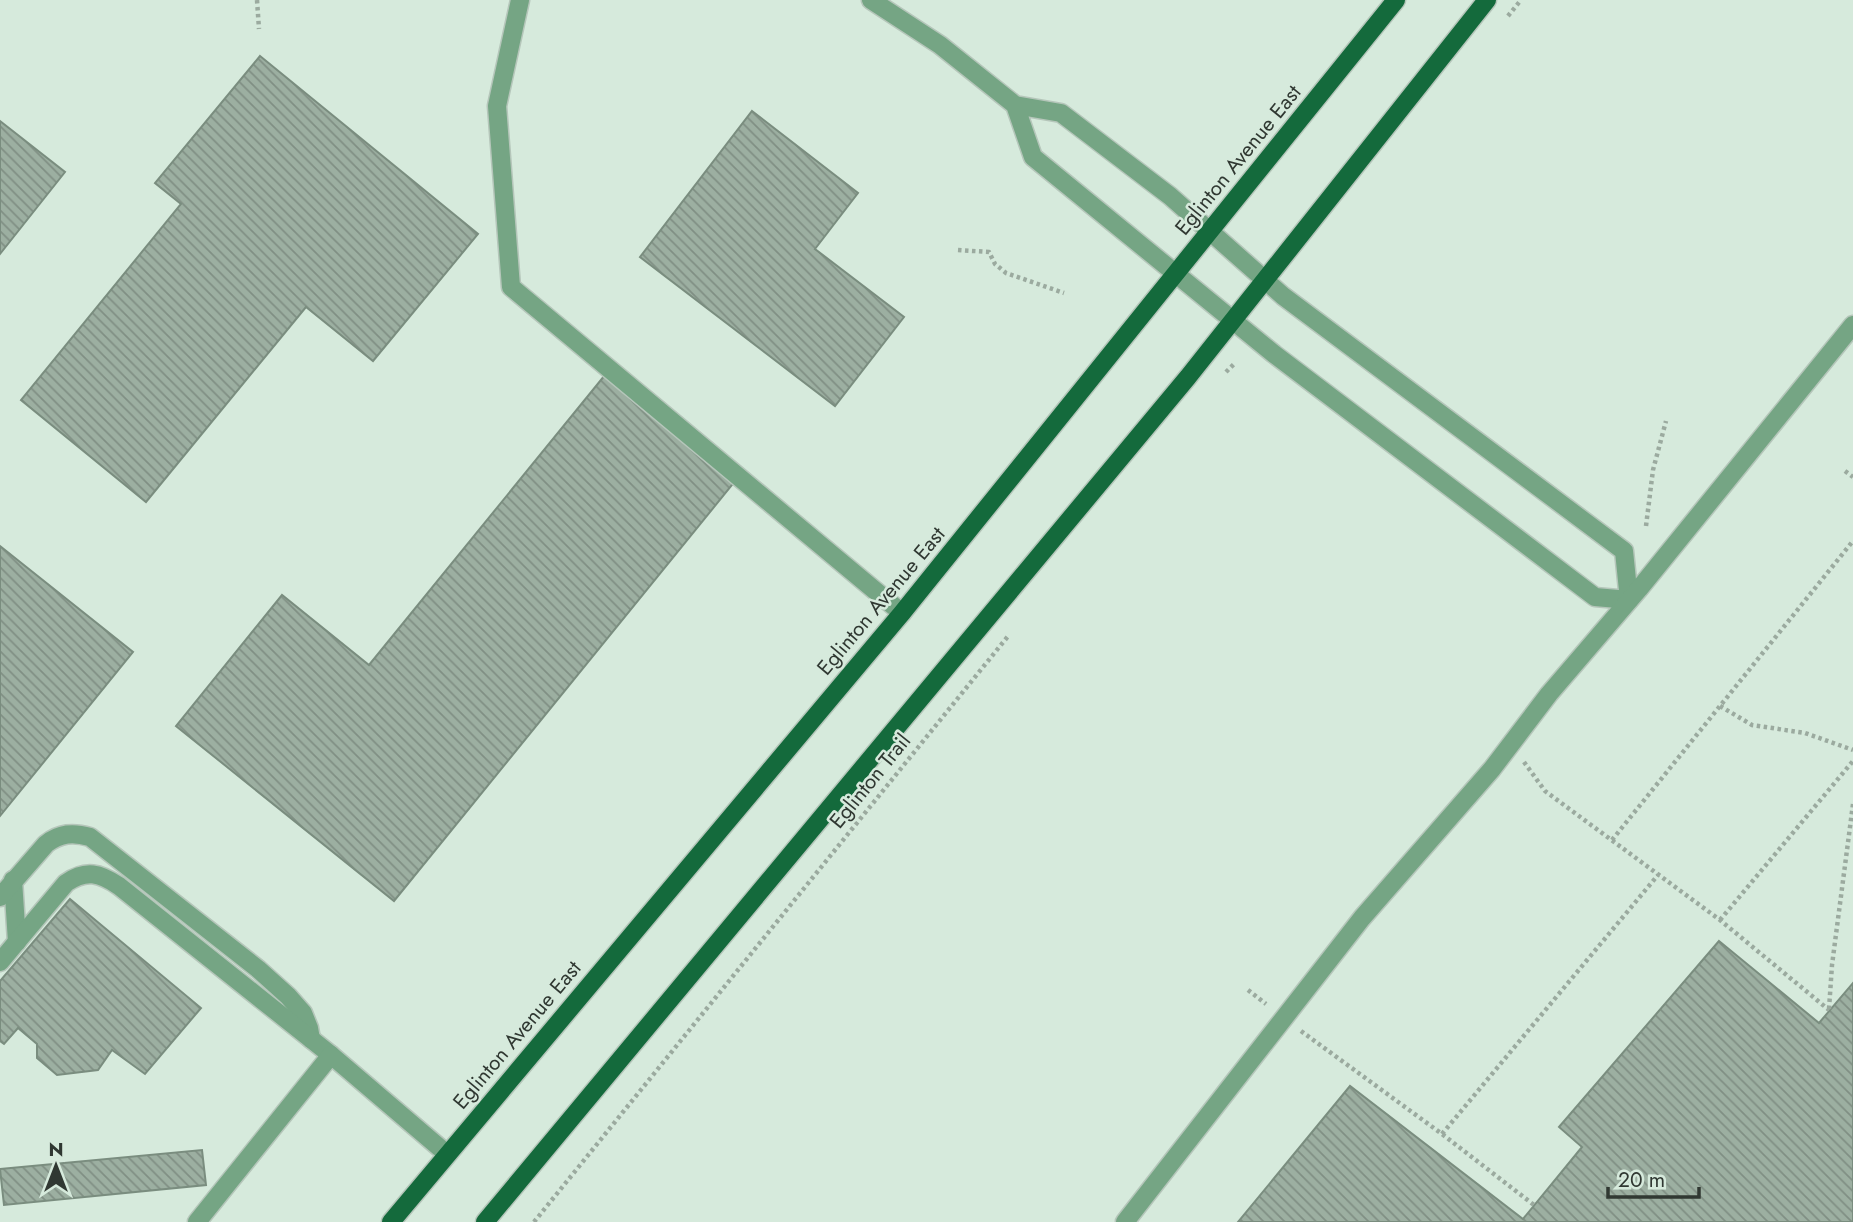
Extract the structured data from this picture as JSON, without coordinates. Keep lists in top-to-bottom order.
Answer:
{
  "streets": {
    "main road": ["Eglinton Avenue East"],
    "path": ["Eglinton Trail"]
  },
  "scale_bar": "20 m",
  "north": "top"
}
